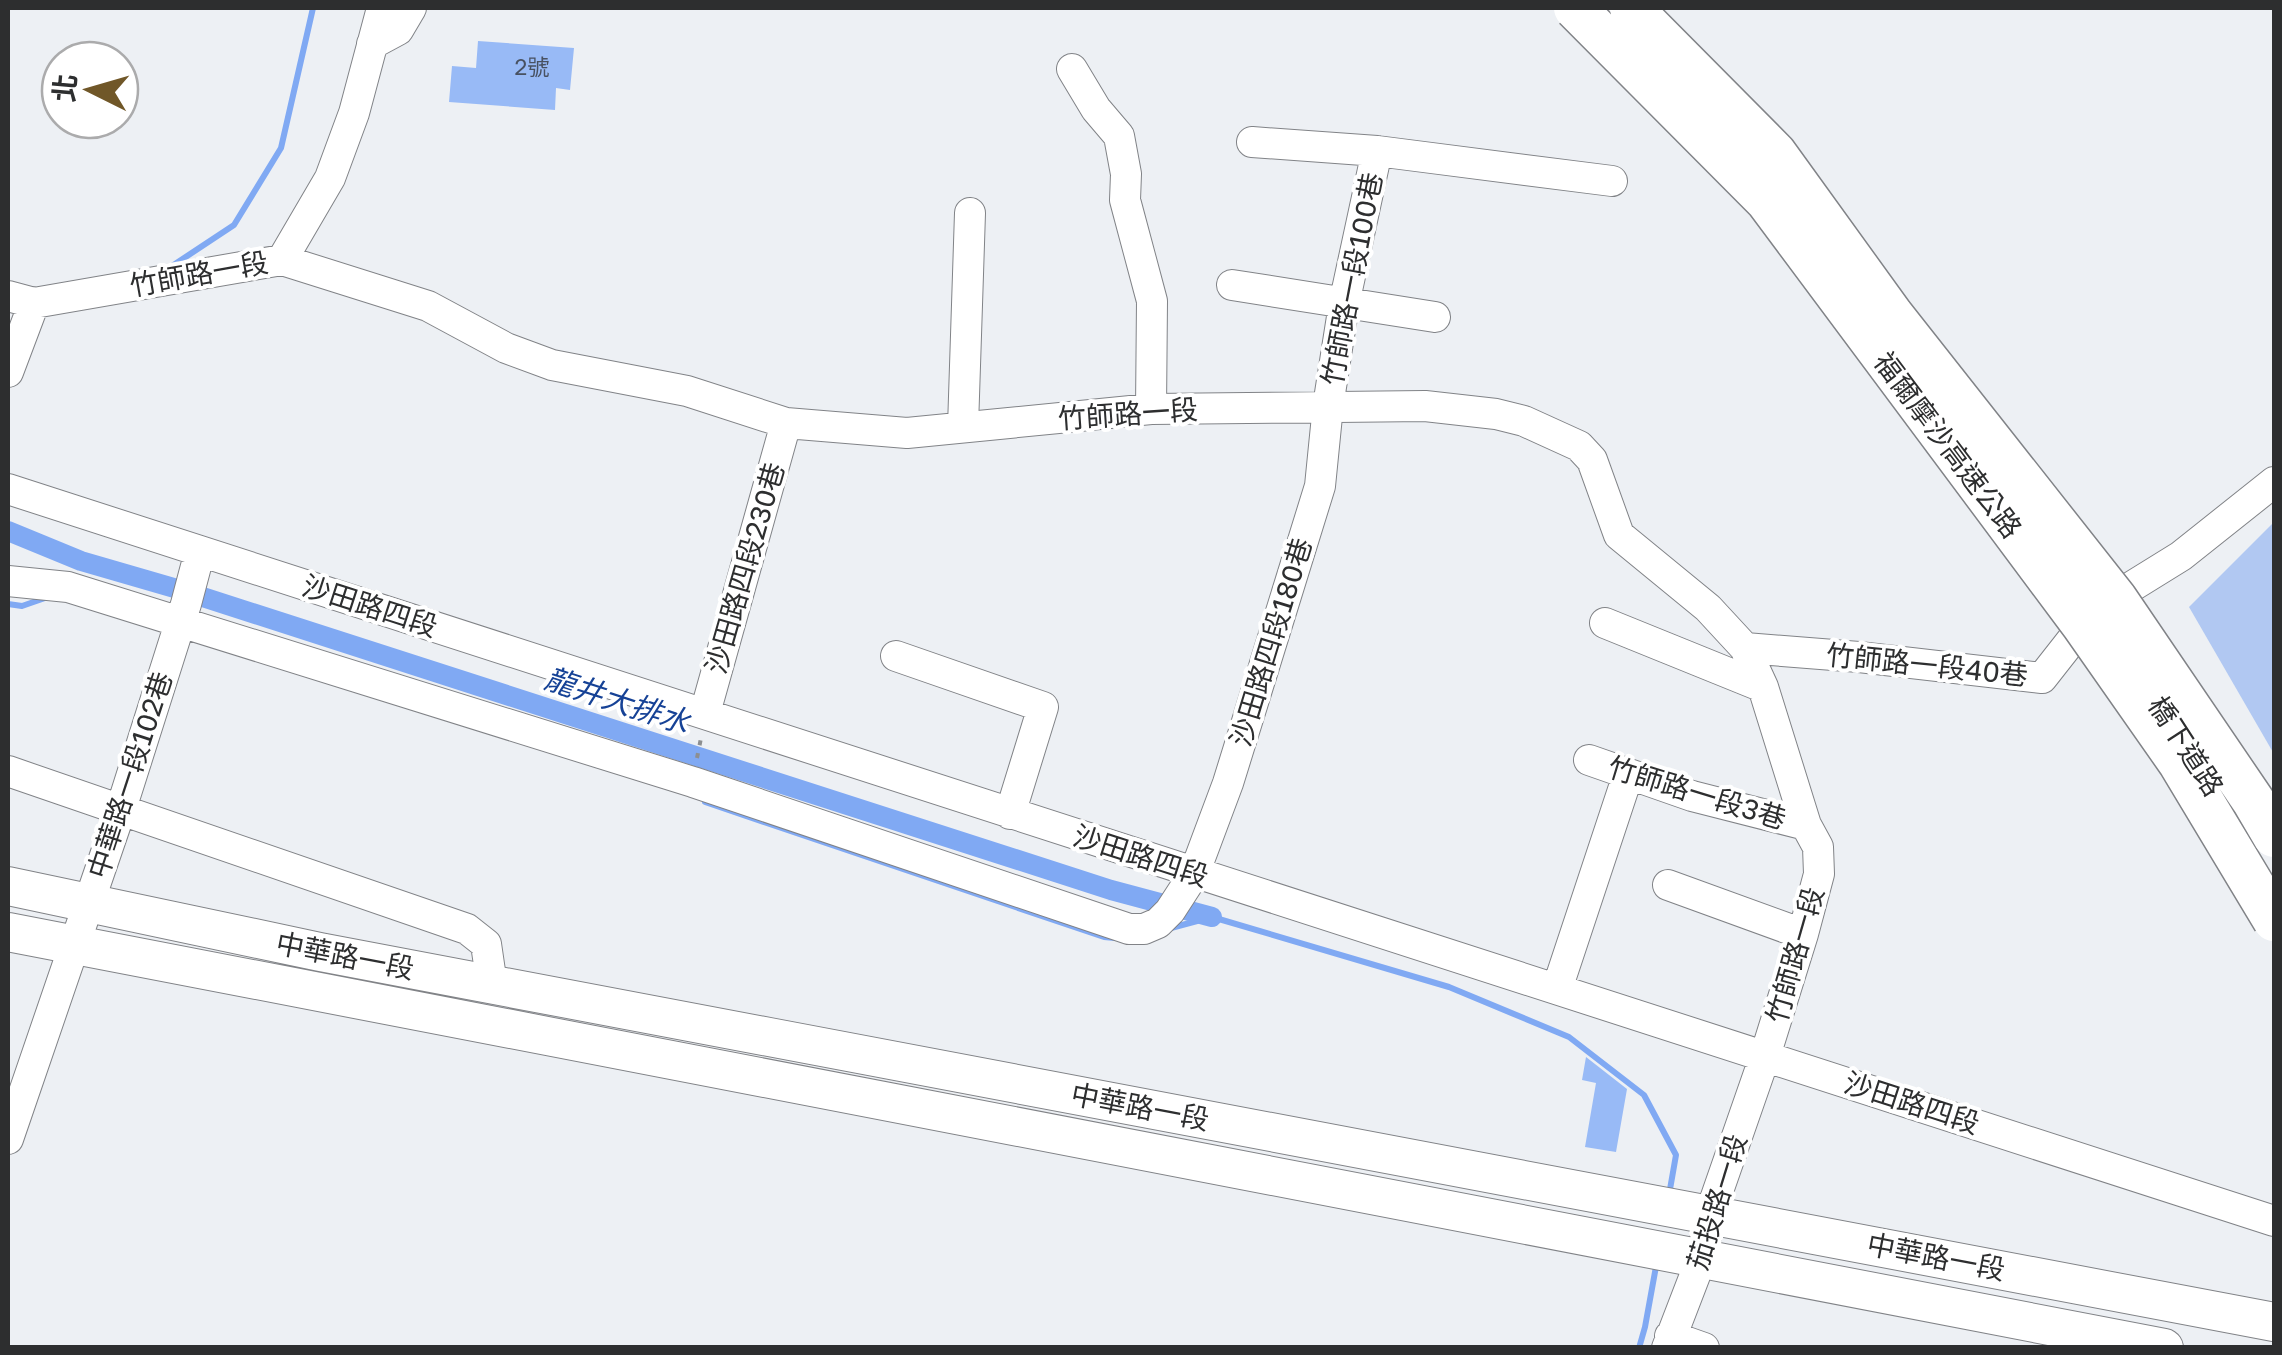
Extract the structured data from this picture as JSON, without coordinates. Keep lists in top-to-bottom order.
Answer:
{
  "streets": {
    "highway": ["福爾摩沙高速公路"],
    "main road": ["中華路一段"],
    "street": [
      "竹師路一段",
      "竹師路一段100巷",
      "沙田路四段230巷",
      "沙田路四段",
      "沙田路四段180巷",
      "竹師路一段40巷",
      "橋下道路",
      "中華路一段102巷",
      "竹師路一段3巷",
      "茄投路一段"
    ]
  },
  "crossings": [
    ["竹師路一段", "竹師路一段100巷"],
    ["竹師路一段", "沙田路四段230巷"],
    ["竹師路一段", "沙田路四段"],
    ["竹師路一段", "沙田路四段180巷"],
    ["竹師路一段", "竹師路一段40巷"],
    ["竹師路一段", "竹師路一段3巷"],
    ["竹師路一段", "茄投路一段"],
    ["竹師路一段100巷", "沙田路四段180巷"],
    ["沙田路四段230巷", "沙田路四段"],
    ["沙田路四段", "沙田路四段180巷"],
    ["沙田路四段", "中華路一段102巷"],
    ["沙田路四段", "茄投路一段"],
    ["沙田路四段180巷", "中華路一段102巷"],
    ["竹師路一段40巷", "橋下道路"],
    ["中華路一段102巷", "中華路一段"],
    ["中華路一段", "茄投路一段"]
  ],
  "water": ["龍井大排水"],
  "house_numbers": ["2號"],
  "north": "left"
}
